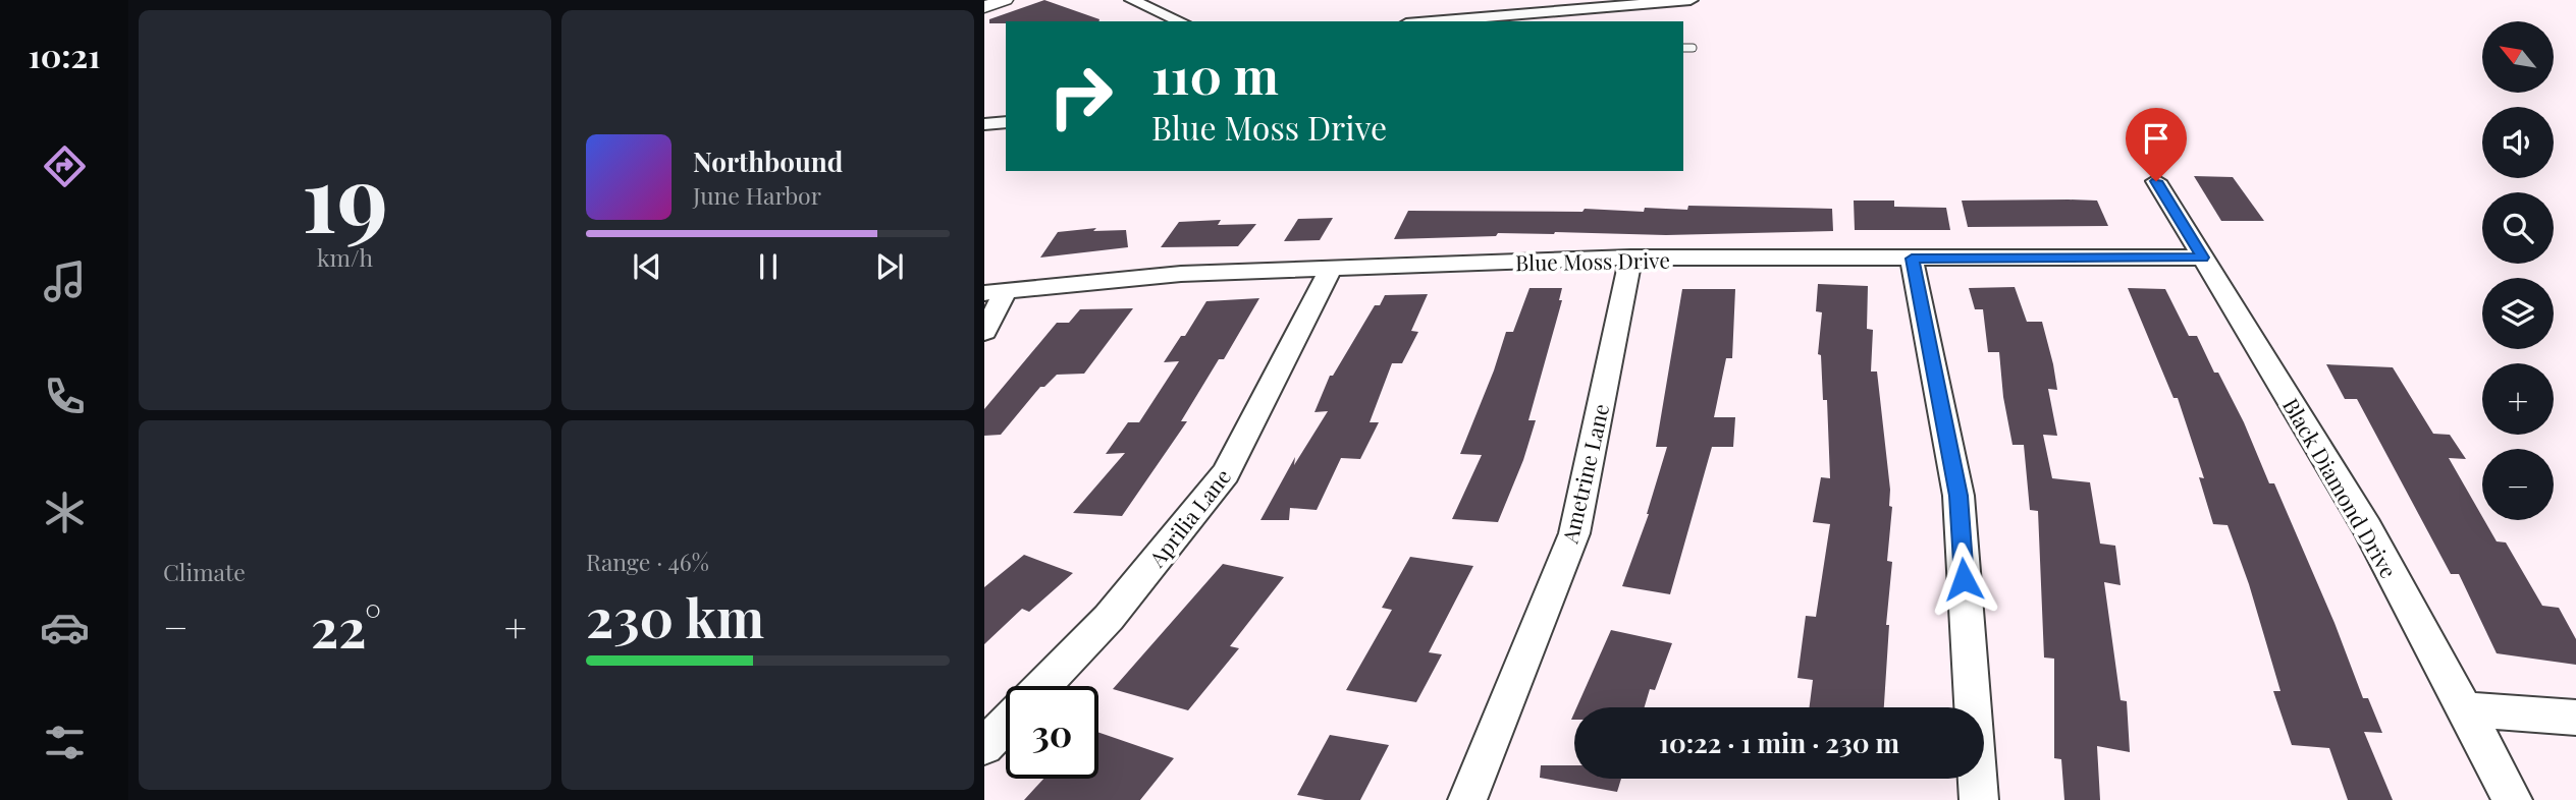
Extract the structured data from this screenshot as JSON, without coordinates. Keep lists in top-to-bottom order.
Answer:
{
  "streets": {
    "street": [
      "Blue Moss Drive",
      "Ametrine Lane",
      "Black Diamond Drive",
      "Aprilia Lane"
    ]
  },
  "crossings": [
    ["Blue Moss Drive", "Ametrine Lane"],
    ["Blue Moss Drive", "Black Diamond Drive"],
    ["Blue Moss Drive", "Aprilia Lane"]
  ],
  "north": "top left",
  "page": {
    "tabs": "10:21",
    "tile": [
      ["19", "km/h"],
      "Climate",
      ["Range · 46%", "230 km"]
    ],
    "map_buttons": ["+", "−"],
    "turn": ["110 m", "Blue Moss Drive"],
    "song": ["Northbound", "June Harbor"],
    "heat": ["−", "22°", "+"],
    "limit": "30",
    "trip": "10:22 · 1 min · 230 m"
  }
}
